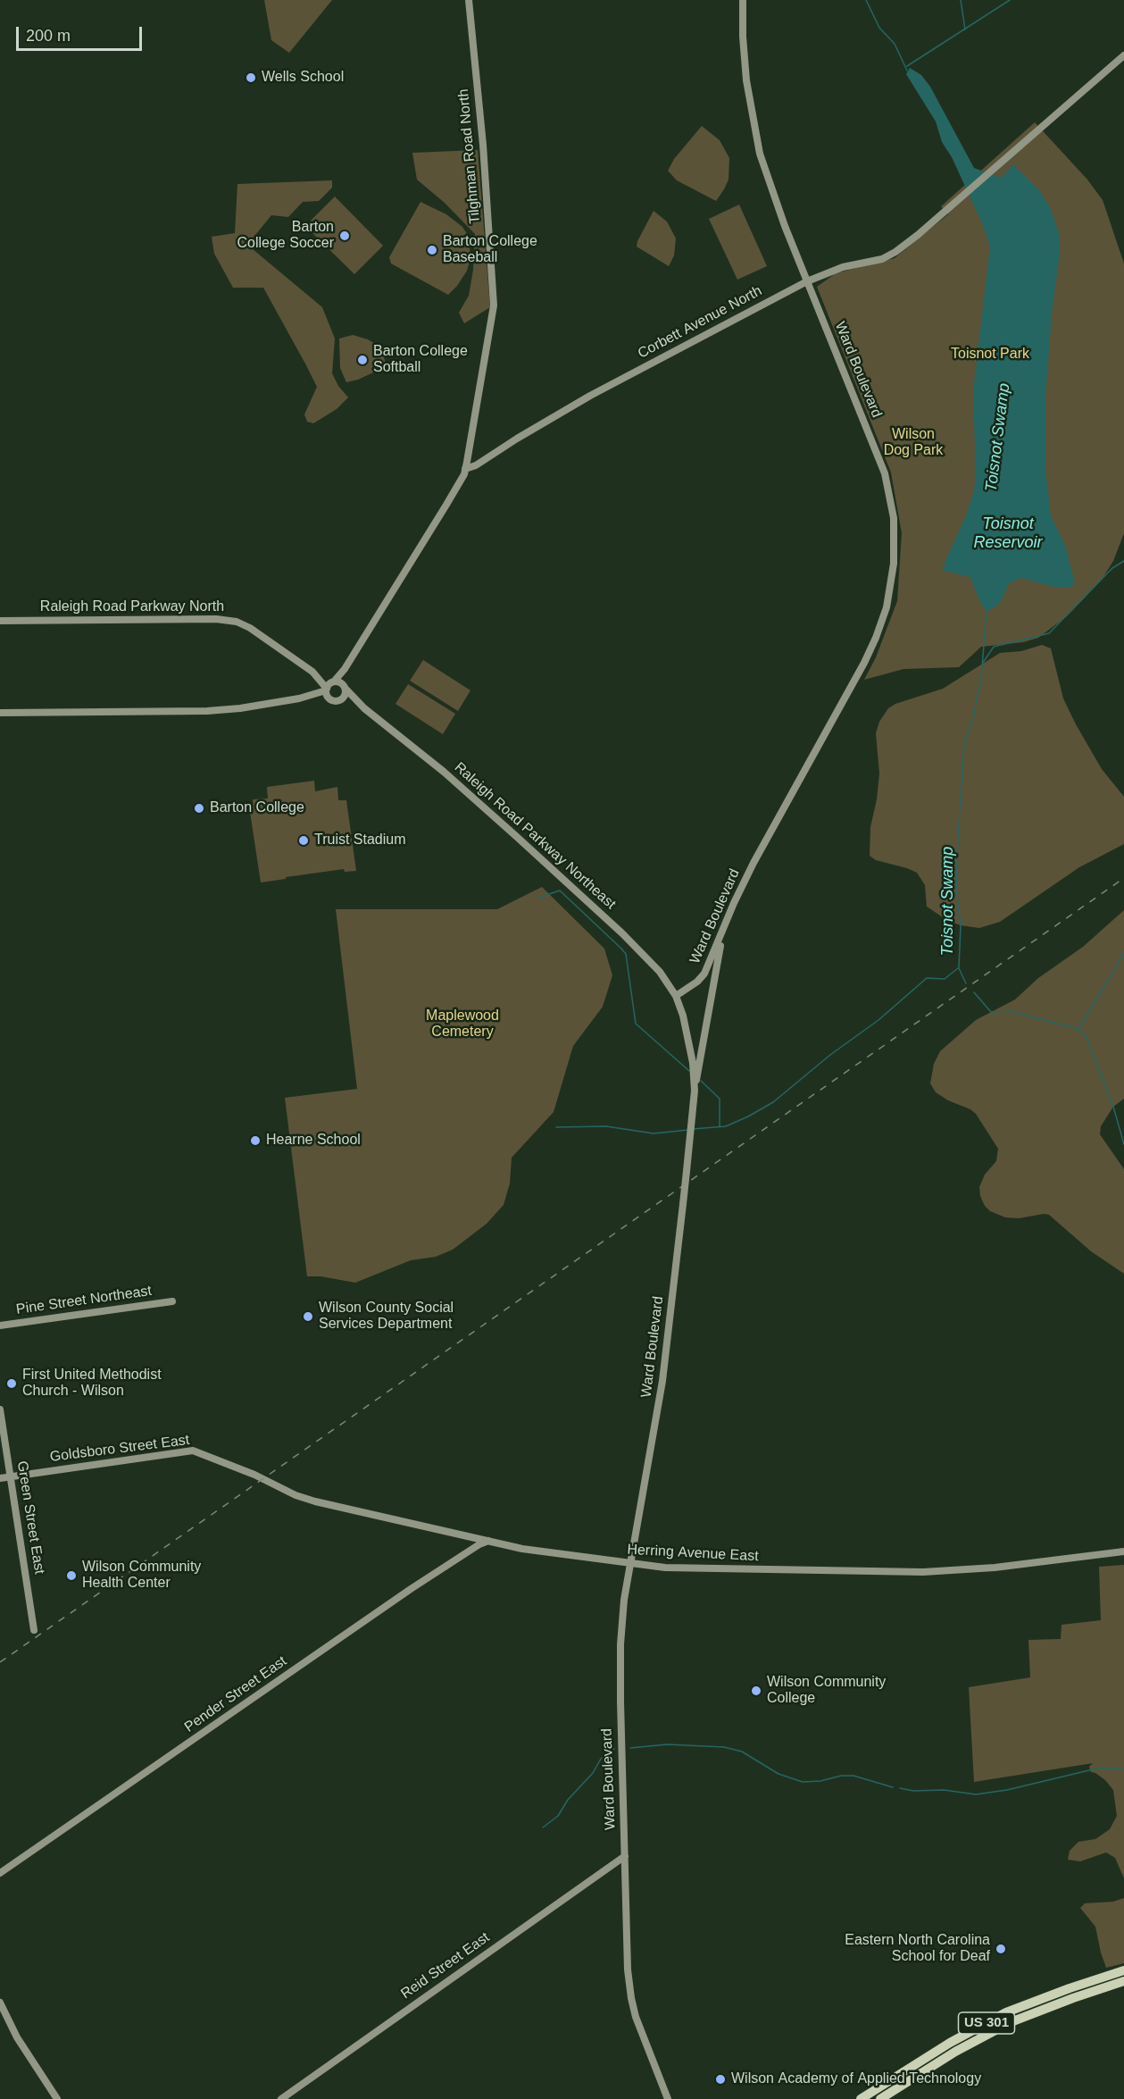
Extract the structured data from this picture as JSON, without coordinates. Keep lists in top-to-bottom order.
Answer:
{
  "streets": {
    "highway": ["US 301"],
    "street": [
      "Tilghman Road North",
      "Corbett Avenue North",
      "Ward Boulevard",
      "Raleigh Road Parkway North",
      "Raleigh Road Parkway Northeast",
      "Pine Street Northeast",
      "Goldsboro Street East",
      "Green Street East",
      "Herring Avenue East",
      "Pender Street East",
      "Reid Street East"
    ]
  },
  "crossings": [
    ["Tilghman Road North", "Corbett Avenue North"],
    ["Corbett Avenue North", "Ward Boulevard"],
    ["Ward Boulevard", "Raleigh Road Parkway Northeast"],
    ["Ward Boulevard", "Herring Avenue East"],
    ["Ward Boulevard", "Reid Street East"],
    ["Raleigh Road Parkway North", "Raleigh Road Parkway Northeast"],
    ["Goldsboro Street East", "Green Street East"],
    ["Goldsboro Street East", "Herring Avenue East"],
    ["Herring Avenue East", "Pender Street East"]
  ],
  "water": ["Toisnot Swamp", "Toisnot Reservoir"],
  "parks": ["Toisnot Park", "Wilson Dog Park", "Maplewood Cemetery"],
  "places": [
    "Wells School",
    "Barton College Soccer",
    "Barton College Baseball",
    "Barton College Softball",
    "Barton College",
    "Truist Stadium",
    "Hearne School",
    "Wilson County Social Services Department",
    "First United Methodist Church - Wilson",
    "Wilson Community Health Center",
    "Wilson Community College",
    "Eastern North Carolina School for Deaf",
    "Wilson Academy of Applied Technology"
  ],
  "scale_bar": "200 m"
}
